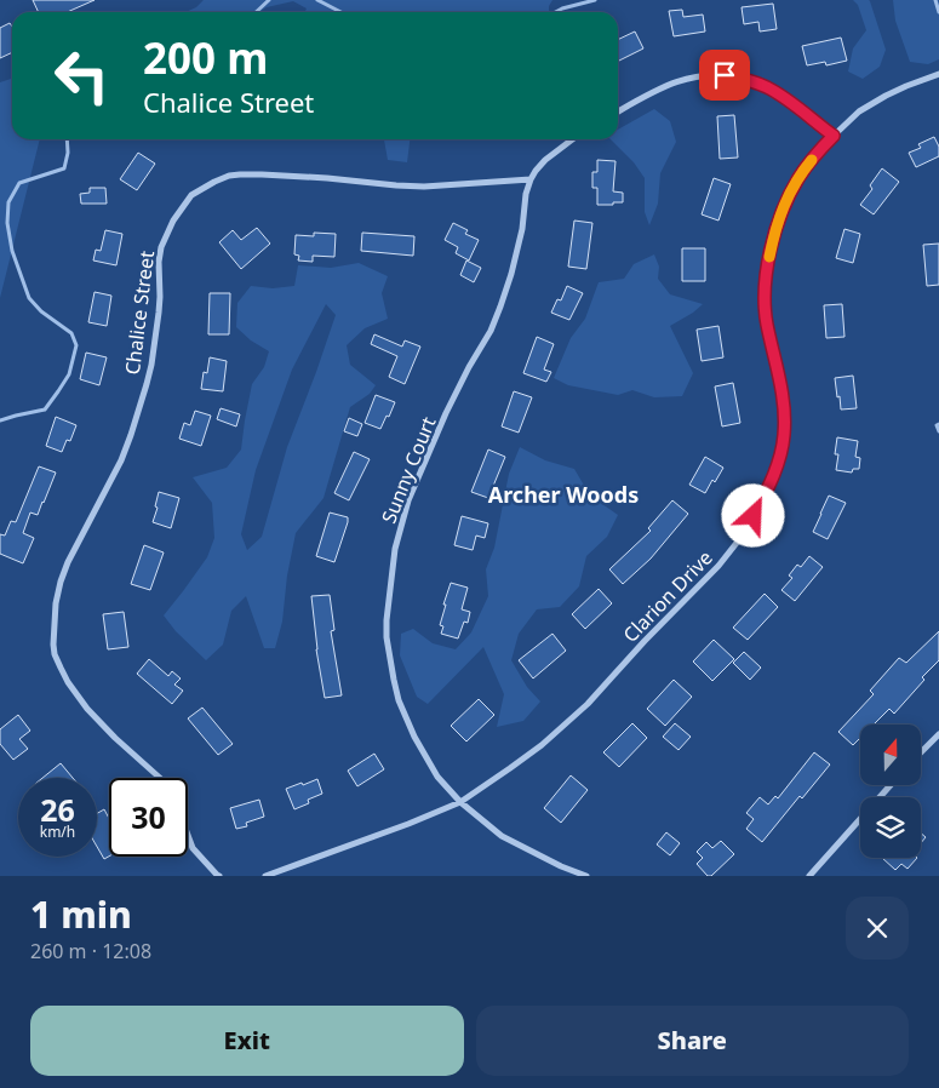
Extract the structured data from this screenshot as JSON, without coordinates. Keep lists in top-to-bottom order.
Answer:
{
  "streets": {
    "street": ["Chalice Street", "Sunny Court", "Clarion Drive"]
  },
  "crossings": [
    ["Chalice Street", "Sunny Court"],
    ["Sunny Court", "Clarion Drive"]
  ],
  "districts": ["Archer Woods"],
  "north": "top",
  "page": {
    "turn": ["200 m", "Chalice Street"],
    "speed": "26 km/h",
    "limit": "30",
    "heading": ["1 min", "260 m · 12:08"],
    "buttons": ["Exit", "Share"]
  }
}
